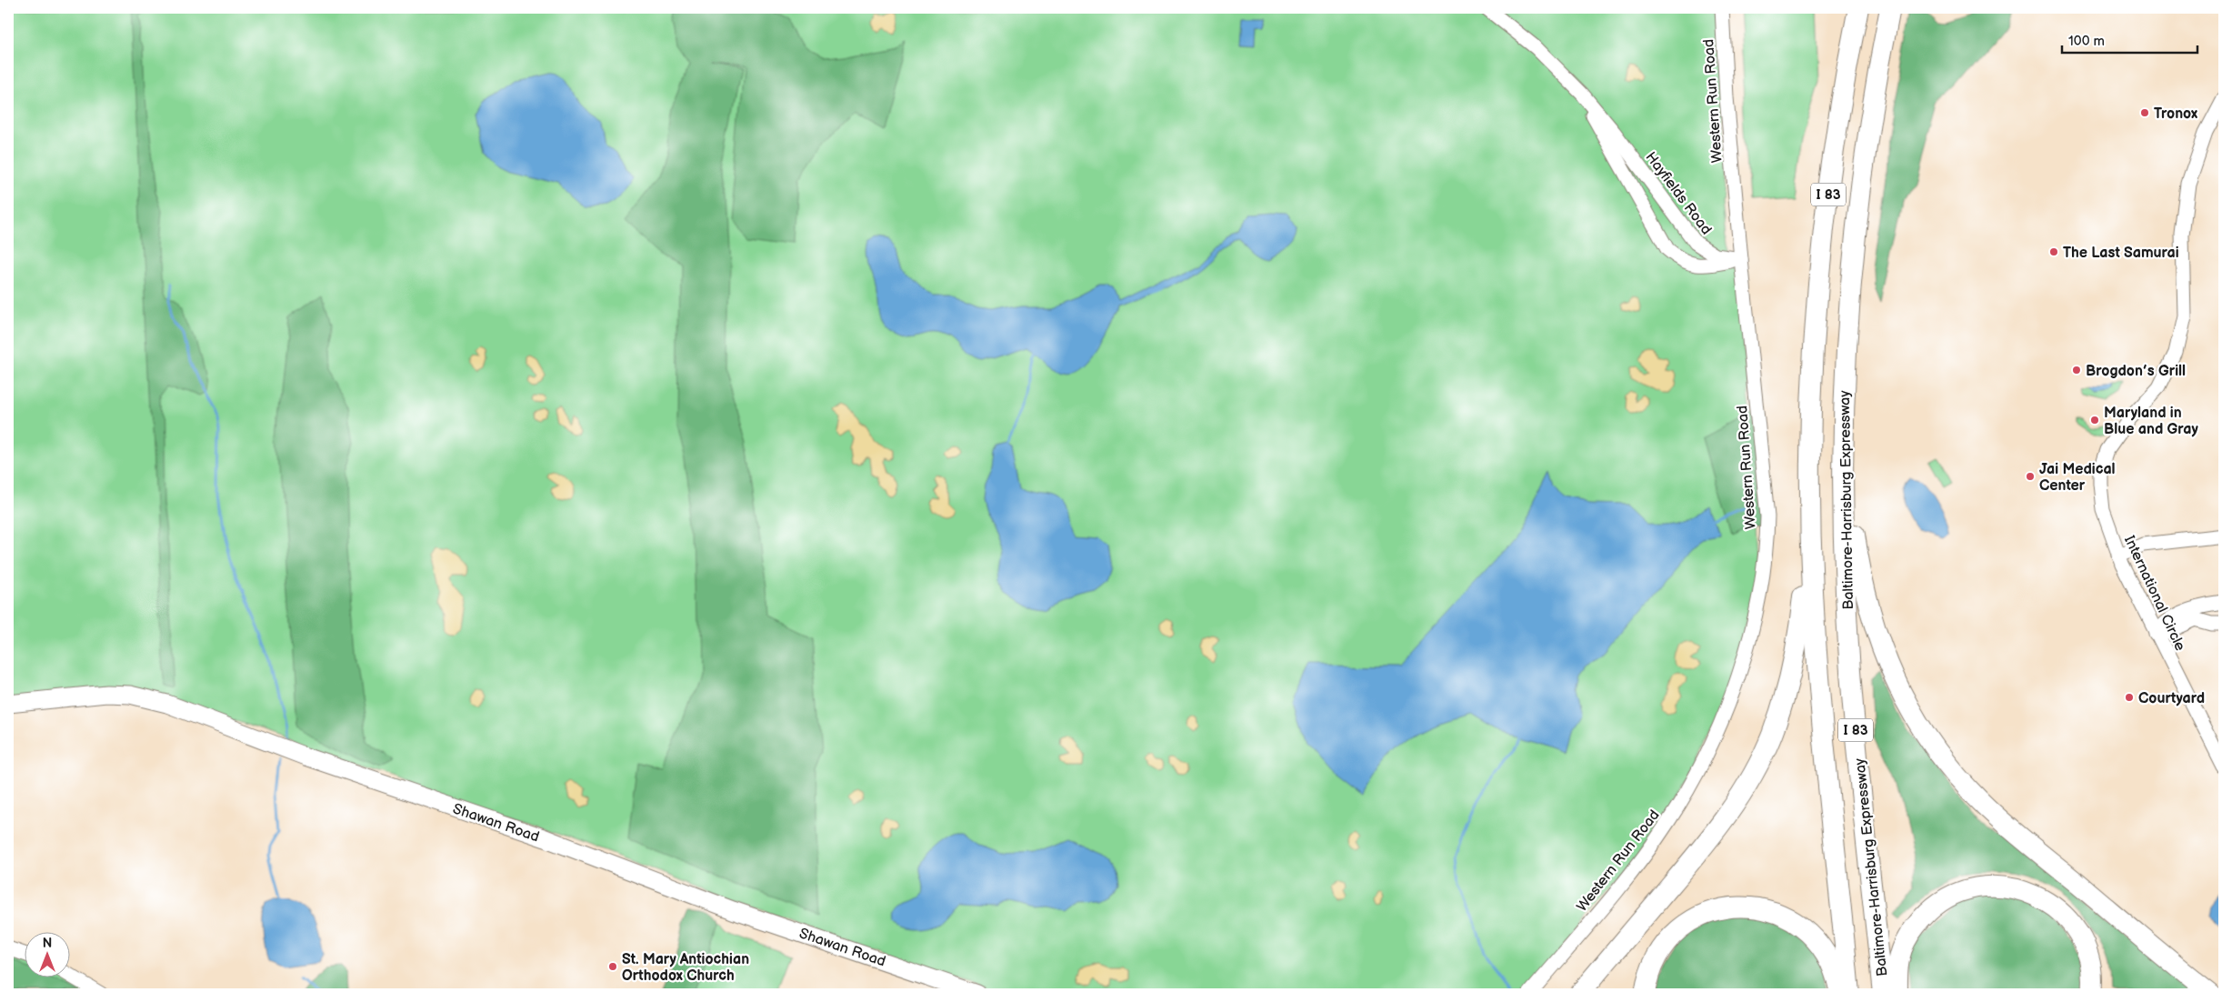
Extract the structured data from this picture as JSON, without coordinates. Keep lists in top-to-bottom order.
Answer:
{
  "streets": {
    "highway": ["I 83", "Baltimore-Harrisburg Expressway"],
    "main road": ["Shawan Road"],
    "street": ["Western Run Road", "Hayfields Road", "International Circle"]
  },
  "crossings": [
    ["Western Run Road", "Hayfields Road"]
  ],
  "places": [
    "Tronox",
    "The Last Samurai",
    "Brogdon’s Grill",
    "Maryland in Blue and Gray",
    "Jai Medical Center",
    "Courtyard",
    "St. Mary Antiochian Orthodox Church"
  ],
  "scale_bar": "100 m",
  "north": "top"
}
